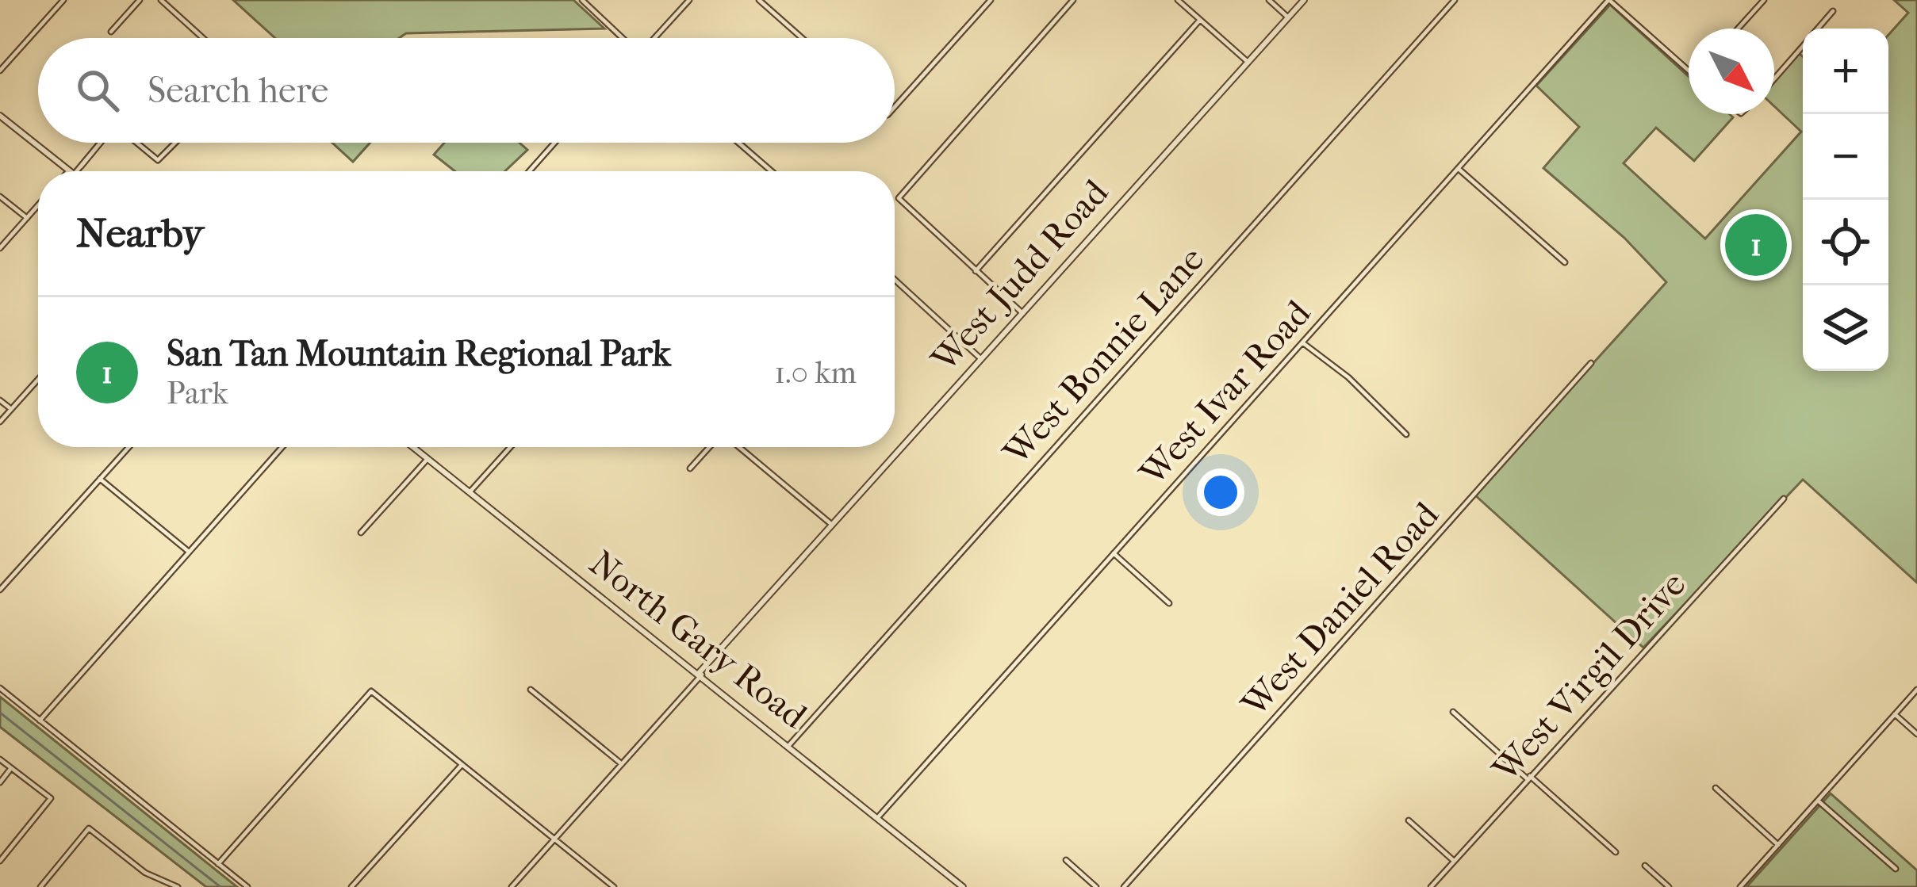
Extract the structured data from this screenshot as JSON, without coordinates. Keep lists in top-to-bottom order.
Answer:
{
  "streets": {
    "street": [
      "West Judd Road",
      "West Bonnie Lane",
      "West Ivar Road",
      "West Daniel Road",
      "North Gary Road",
      "West Virgil Drive"
    ]
  },
  "crossings": [
    ["West Judd Road", "North Gary Road"],
    ["West Bonnie Lane", "North Gary Road"],
    ["West Ivar Road", "North Gary Road"]
  ],
  "north": "bottom right",
  "page": {
    "map_buttons": ["+", "−"],
    "search": "Search here",
    "heading": "Nearby",
    "pins": "1",
    "list": [
      {
        "mark": "1",
        "name": "San Tan Mountain Regional Park",
        "note": "Park",
        "value": "1.0 km"
      }
    ]
  }
}
